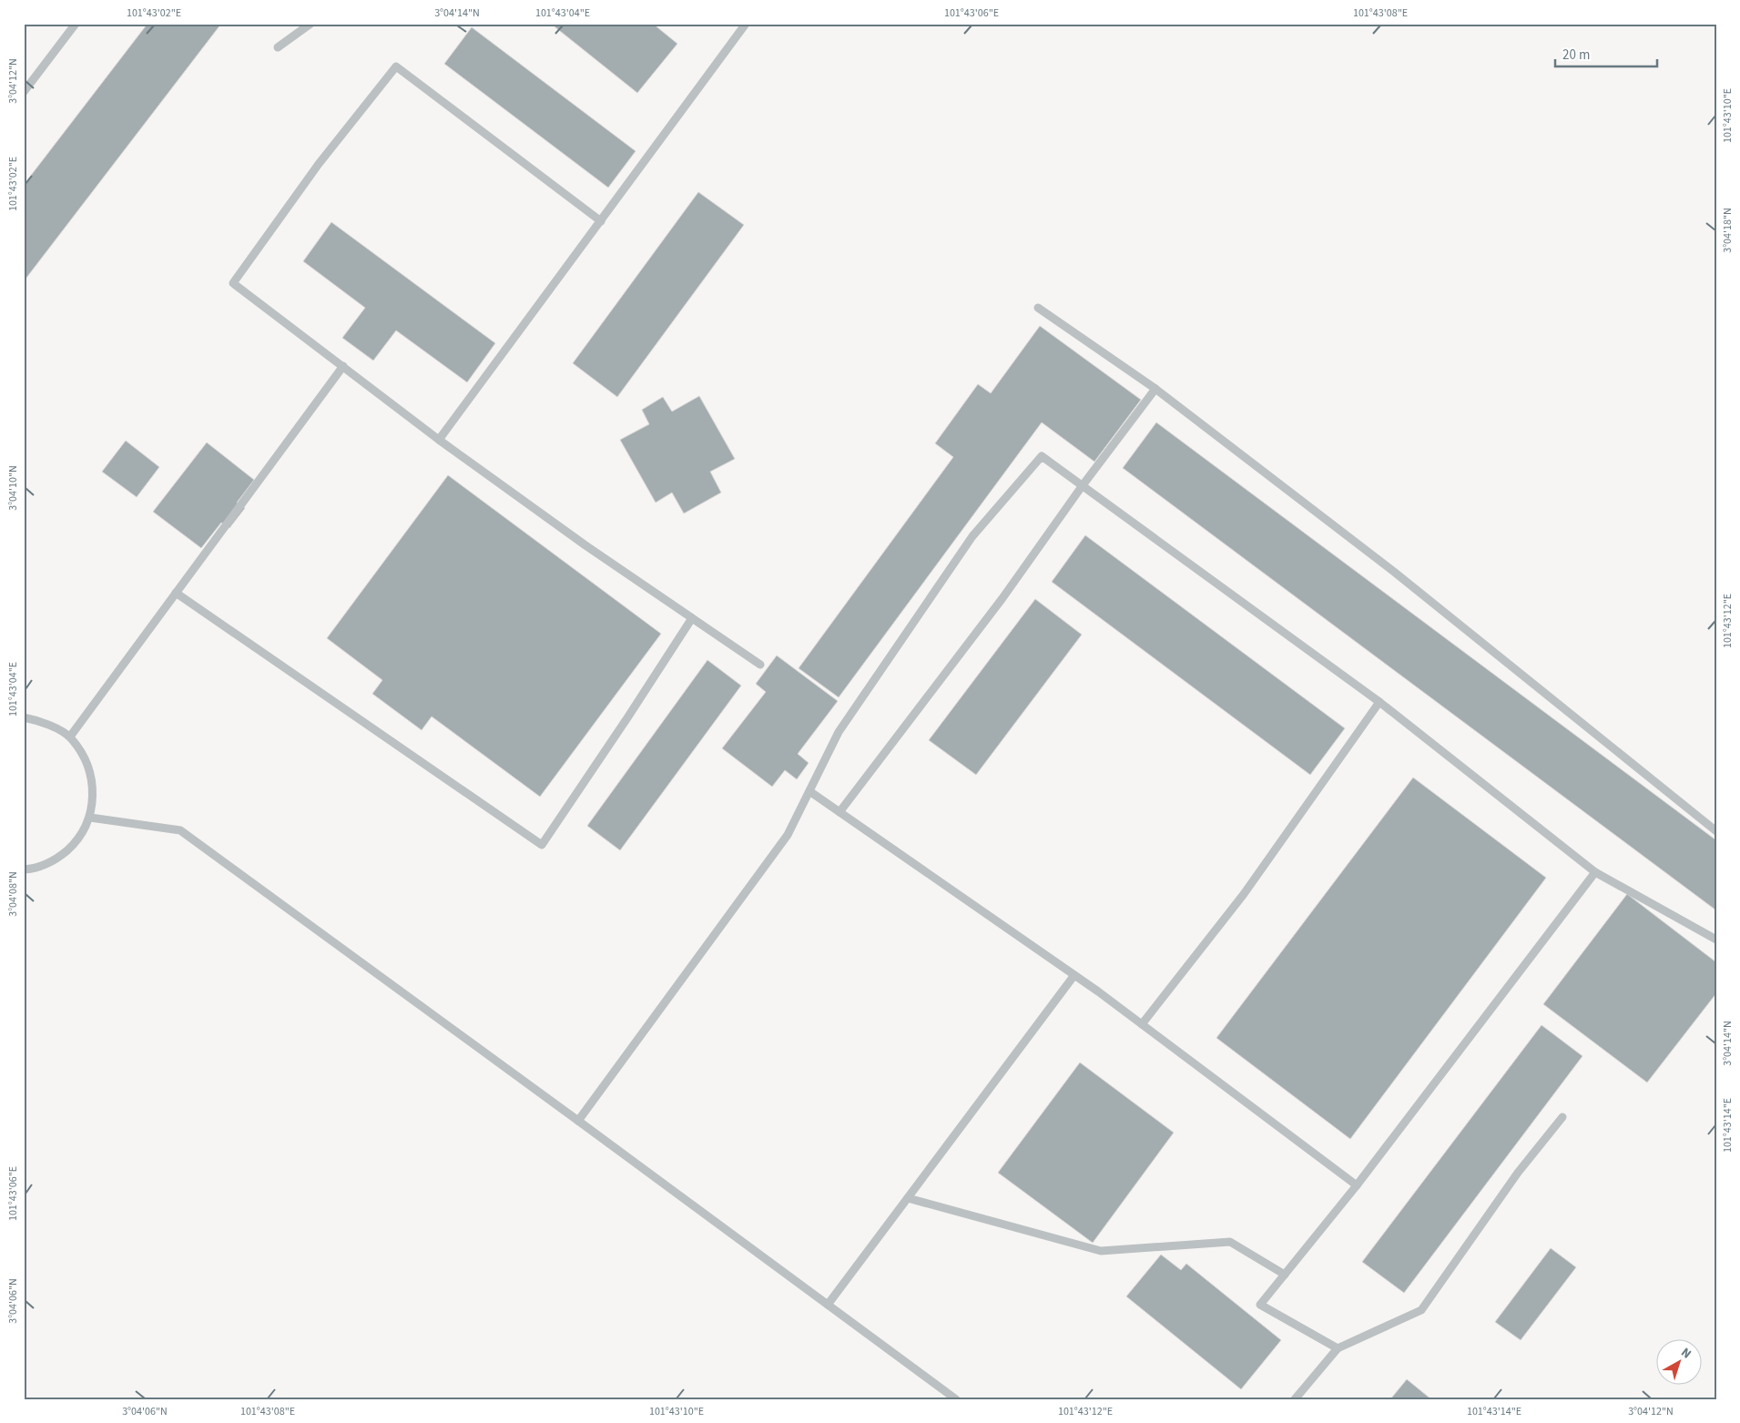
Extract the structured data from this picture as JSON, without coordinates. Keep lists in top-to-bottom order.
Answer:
{
  "scale_bar": "20 m",
  "north": "top right",
  "coordinates": [
    "101°43'02\"E",
    "3°04'14\"N",
    "101°43'04\"E",
    "101°43'06\"E",
    "101°43'08\"E",
    "3°04'12\"N",
    "101°43'10\"E",
    "3°04'18\"N",
    "3°04'10\"N",
    "101°43'12\"E",
    "3°04'08\"N",
    "101°43'14\"E",
    "3°04'06\"N"
  ]
}
